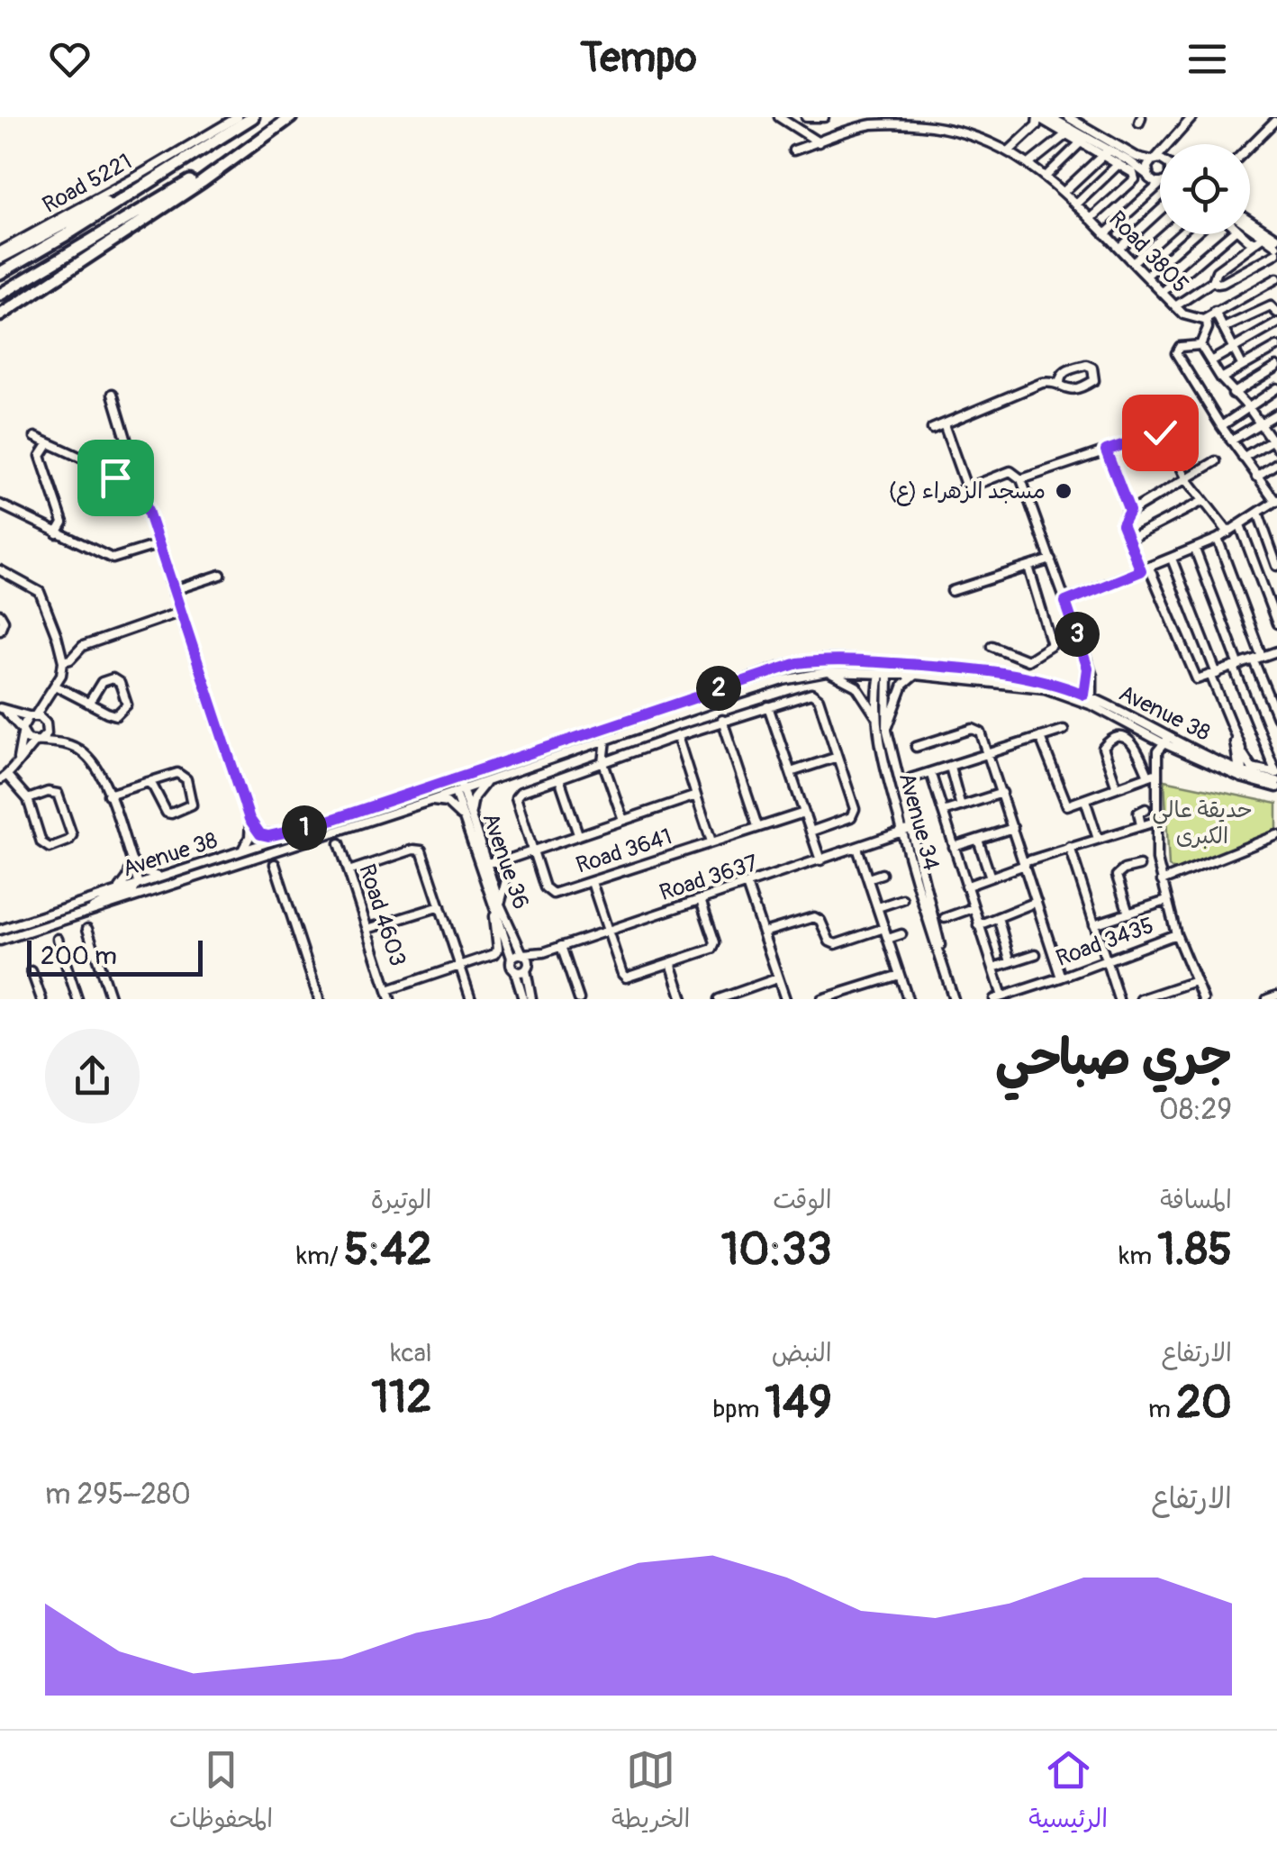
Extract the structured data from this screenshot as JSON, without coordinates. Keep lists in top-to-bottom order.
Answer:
{
  "streets": {
    "street": [
      "Road 5221",
      "Road 3805",
      "Avenue 38",
      "Avenue 34",
      "Road 3641",
      "Avenue 36",
      "Road 3637",
      "Road 4603",
      "Road 3435"
    ]
  },
  "crossings": [
    ["Avenue 38", "Avenue 34"],
    ["Avenue 38", "Avenue 36"],
    ["Avenue 34", "Road 3637"],
    ["Avenue 36", "Road 3637"]
  ],
  "parks": ["حديقة عالي الكبرى"],
  "places": ["مسجد الزهراء (ع)"],
  "scale_bar": "200 m",
  "page": {
    "header": "Tempo",
    "pins": ["3", "2", "1"],
    "scale": "200 m",
    "heading": ["جري صباحي", "08:29"],
    "stats": [
      ["المسافة", "1.85 km"],
      ["الوقت", "10:33"],
      ["الوتيرة", "5:42 /km"],
      ["الارتفاع", "20 m"],
      ["النبض", "149 bpm"],
      ["kcal", "112"]
    ],
    "chart": ["الارتفاع", "280–295 m"],
    "tabs": ["الرئيسية", "الخريطة", "المحفوظات"]
  }
}
